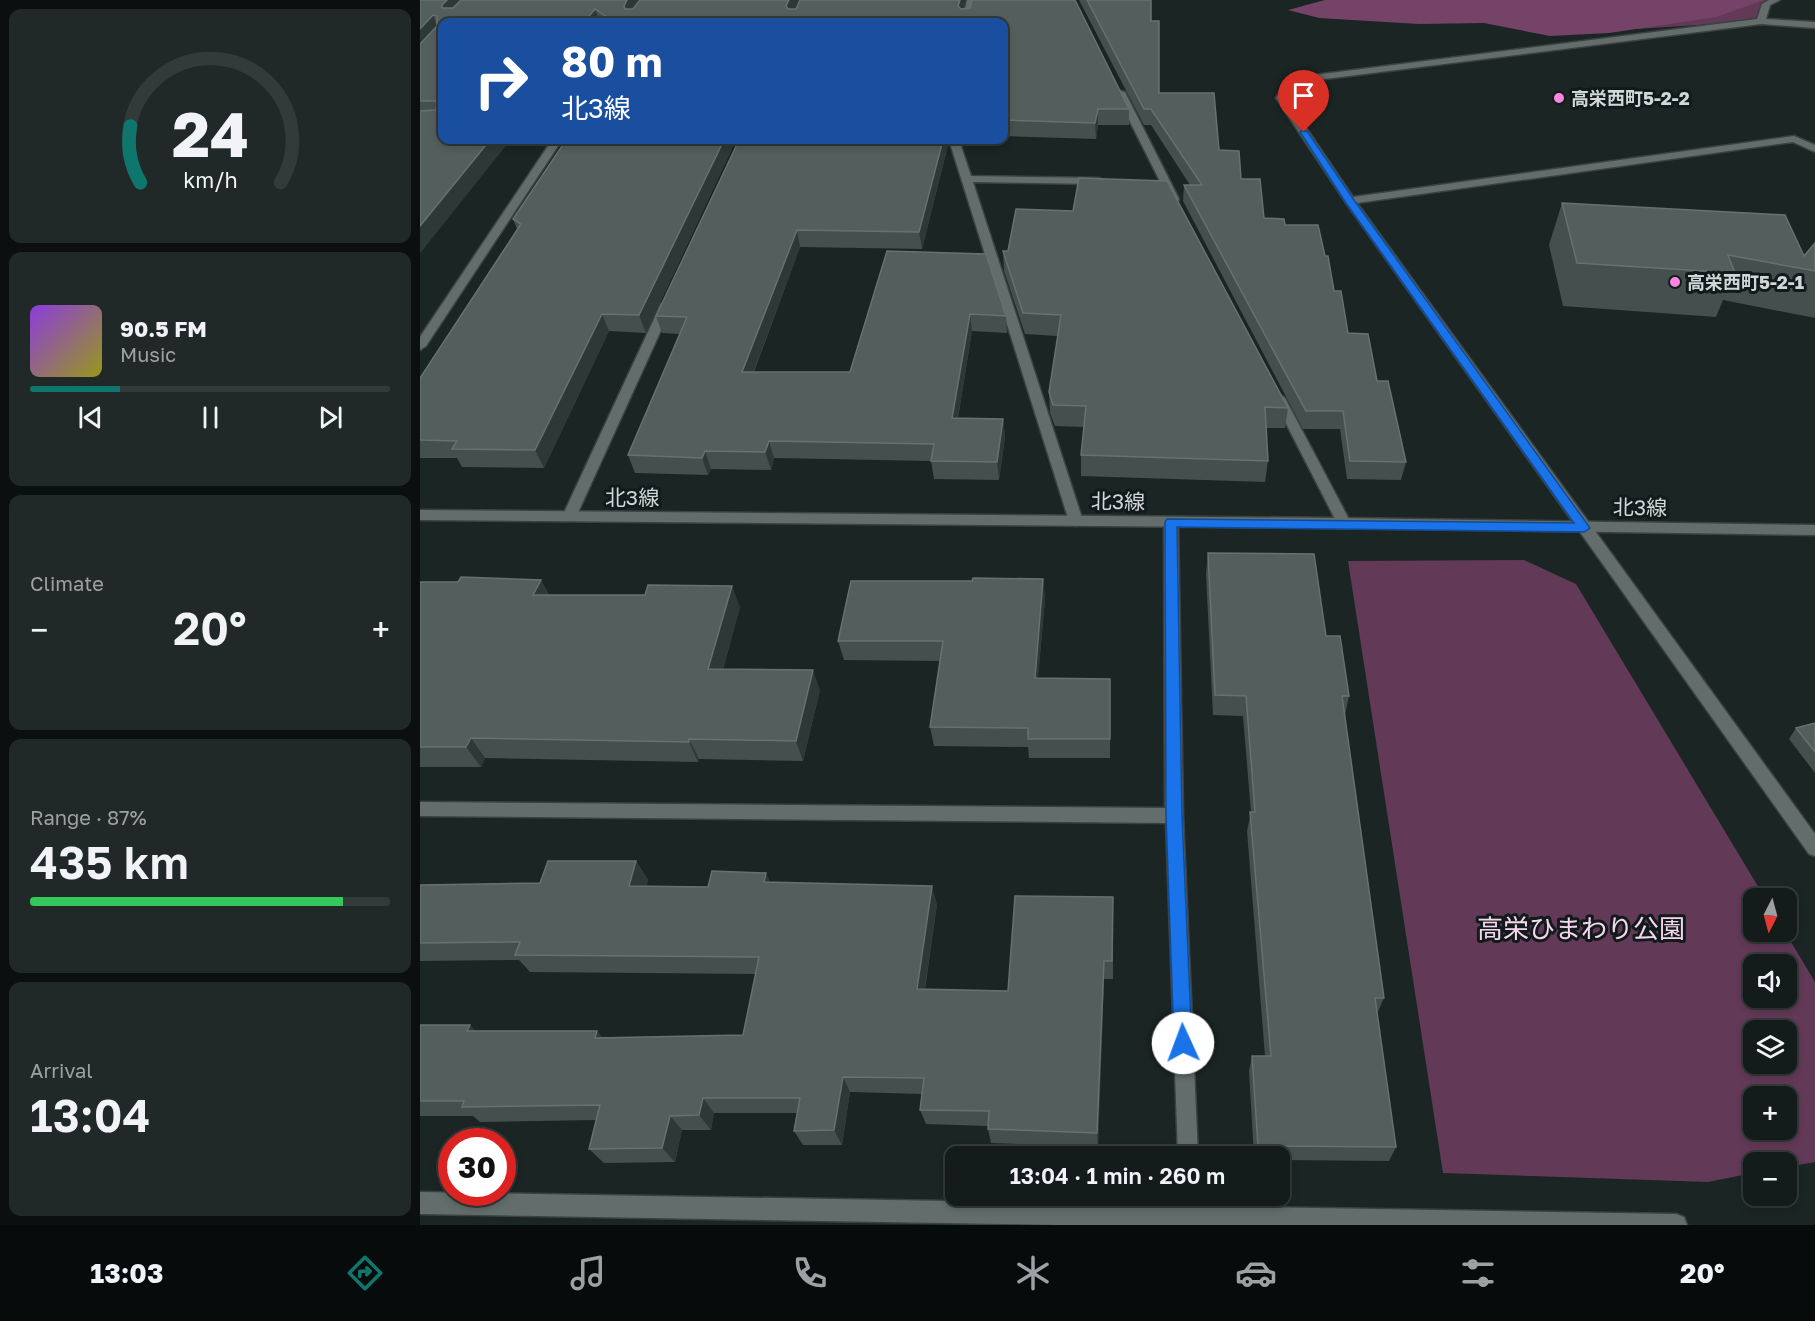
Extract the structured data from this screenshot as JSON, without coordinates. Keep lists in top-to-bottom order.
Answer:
{
  "streets": {
    "street": ["北3線"]
  },
  "parks": ["高栄ひまわり公園"],
  "places": ["高栄西町5-2-2", "高栄西町5-2-1"],
  "north": "bottom",
  "page": {
    "turn": ["80 m", "北3線"],
    "song": ["90.5 FM", "Music"],
    "tile": [
      "Climate",
      ["Range · 87%", "435 km"],
      ["Arrival", "13:04"]
    ],
    "heat": ["−", "20°", "+"],
    "map_buttons": ["+", "−"],
    "limit": "30",
    "trip": "13:04 · 1 min · 260 m",
    "tabs": ["13:03", "20°"],
    "gauge": ["24", "km/h"]
  }
}
